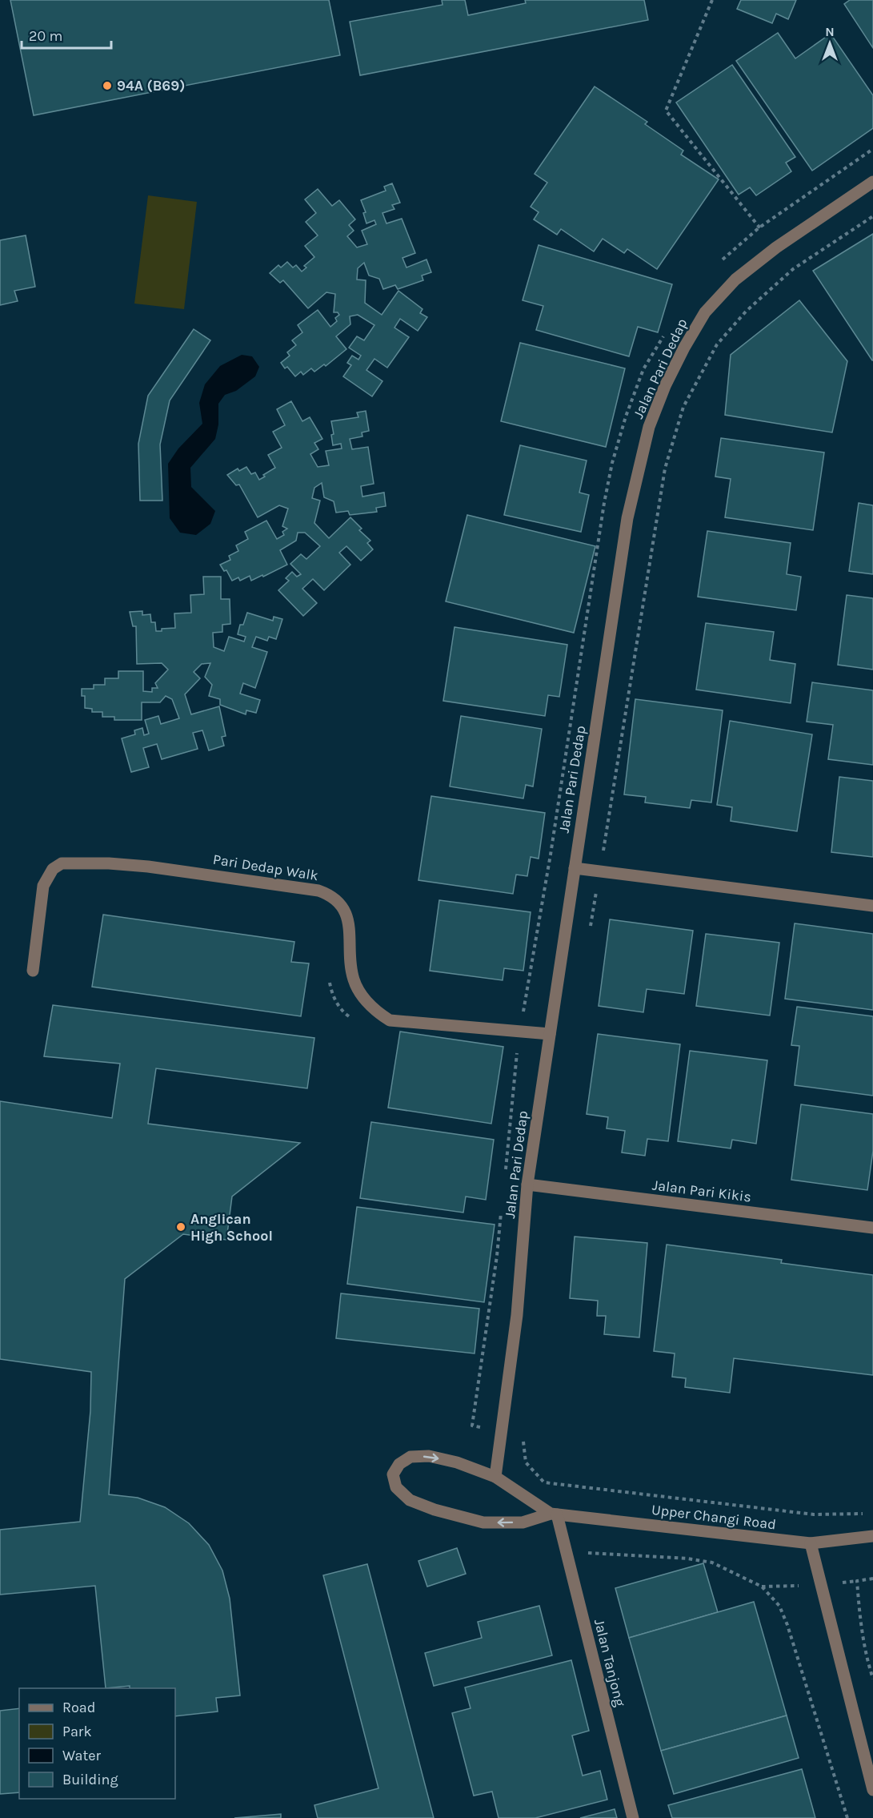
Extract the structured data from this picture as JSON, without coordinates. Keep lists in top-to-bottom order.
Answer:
{
  "streets": {
    "street": [
      "Jalan Pari Dedap",
      "Pari Dedap Walk",
      "Jalan Pari Kikis",
      "Upper Changi Road",
      "Jalan Tanjong"
    ]
  },
  "crossings": [
    ["Jalan Pari Dedap", "Pari Dedap Walk"],
    ["Jalan Pari Dedap", "Jalan Pari Kikis"],
    ["Jalan Pari Dedap", "Upper Changi Road"],
    ["Upper Changi Road", "Jalan Tanjong"]
  ],
  "places": ["94A (B69)", "Anglican High School"],
  "legend": [
    "Road",
    "Park",
    "Water",
    "Building"
  ],
  "scale_bar": "20 m",
  "north": "top"
}
